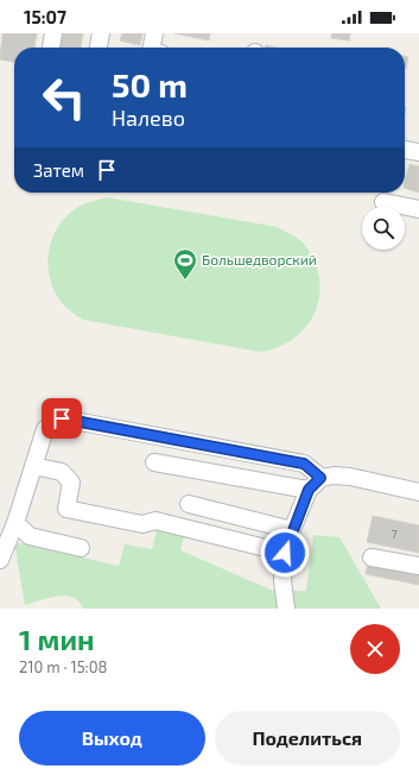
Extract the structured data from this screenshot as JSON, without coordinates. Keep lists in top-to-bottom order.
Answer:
{
  "places": {
    "sports": ["Большедворский"]
  },
  "house_numbers": ["7"],
  "page": {
    "status": "15:07",
    "turn": ["50 m", "Налево"],
    "then": "Затем",
    "heading": ["1 мин", "210 m · 15:08"],
    "buttons": ["Выход", "Поделиться"]
  }
}
